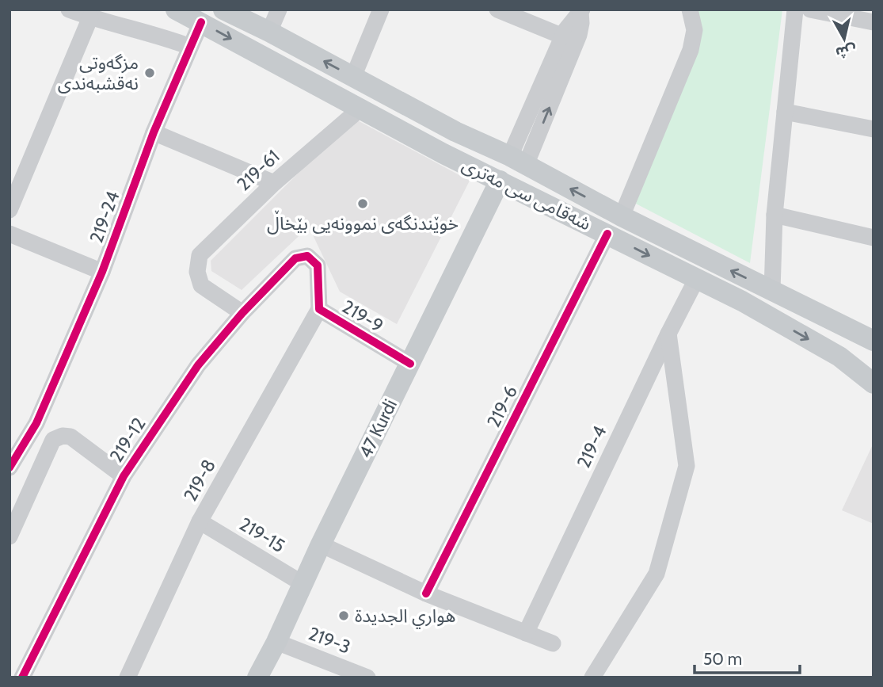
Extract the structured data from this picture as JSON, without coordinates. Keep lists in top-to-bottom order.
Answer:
{
  "streets": {
    "main road": ["شەقامی سی مەتری", "47 Kurdi"],
    "street": [
      "219-61",
      "219-24",
      "219-9",
      "219-6",
      "219-12",
      "219-4",
      "219-8",
      "219-15",
      "219-3"
    ]
  },
  "crossings": [
    ["219-61", "شەقامی سی مەتری"],
    ["219-61", "219-12"],
    ["شەقامی سی مەتری", "219-24"],
    ["شەقامی سی مەتری", "219-6"],
    ["شەقامی سی مەتری", "47 Kurdi"],
    ["شەقامی سی مەتری", "219-4"],
    ["219-9", "47 Kurdi"],
    ["219-9", "219-12"],
    ["219-9", "219-8"],
    ["47 Kurdi", "219-15"],
    ["47 Kurdi", "219-3"],
    ["219-8", "219-15"]
  ],
  "places": ["مزگەوتی نەقشبەندی", "خوێندنگەی نموونەیی بێخاڵ", "هواري الجديدة"],
  "scale_bar": "50 m",
  "north": "bottom"
}
